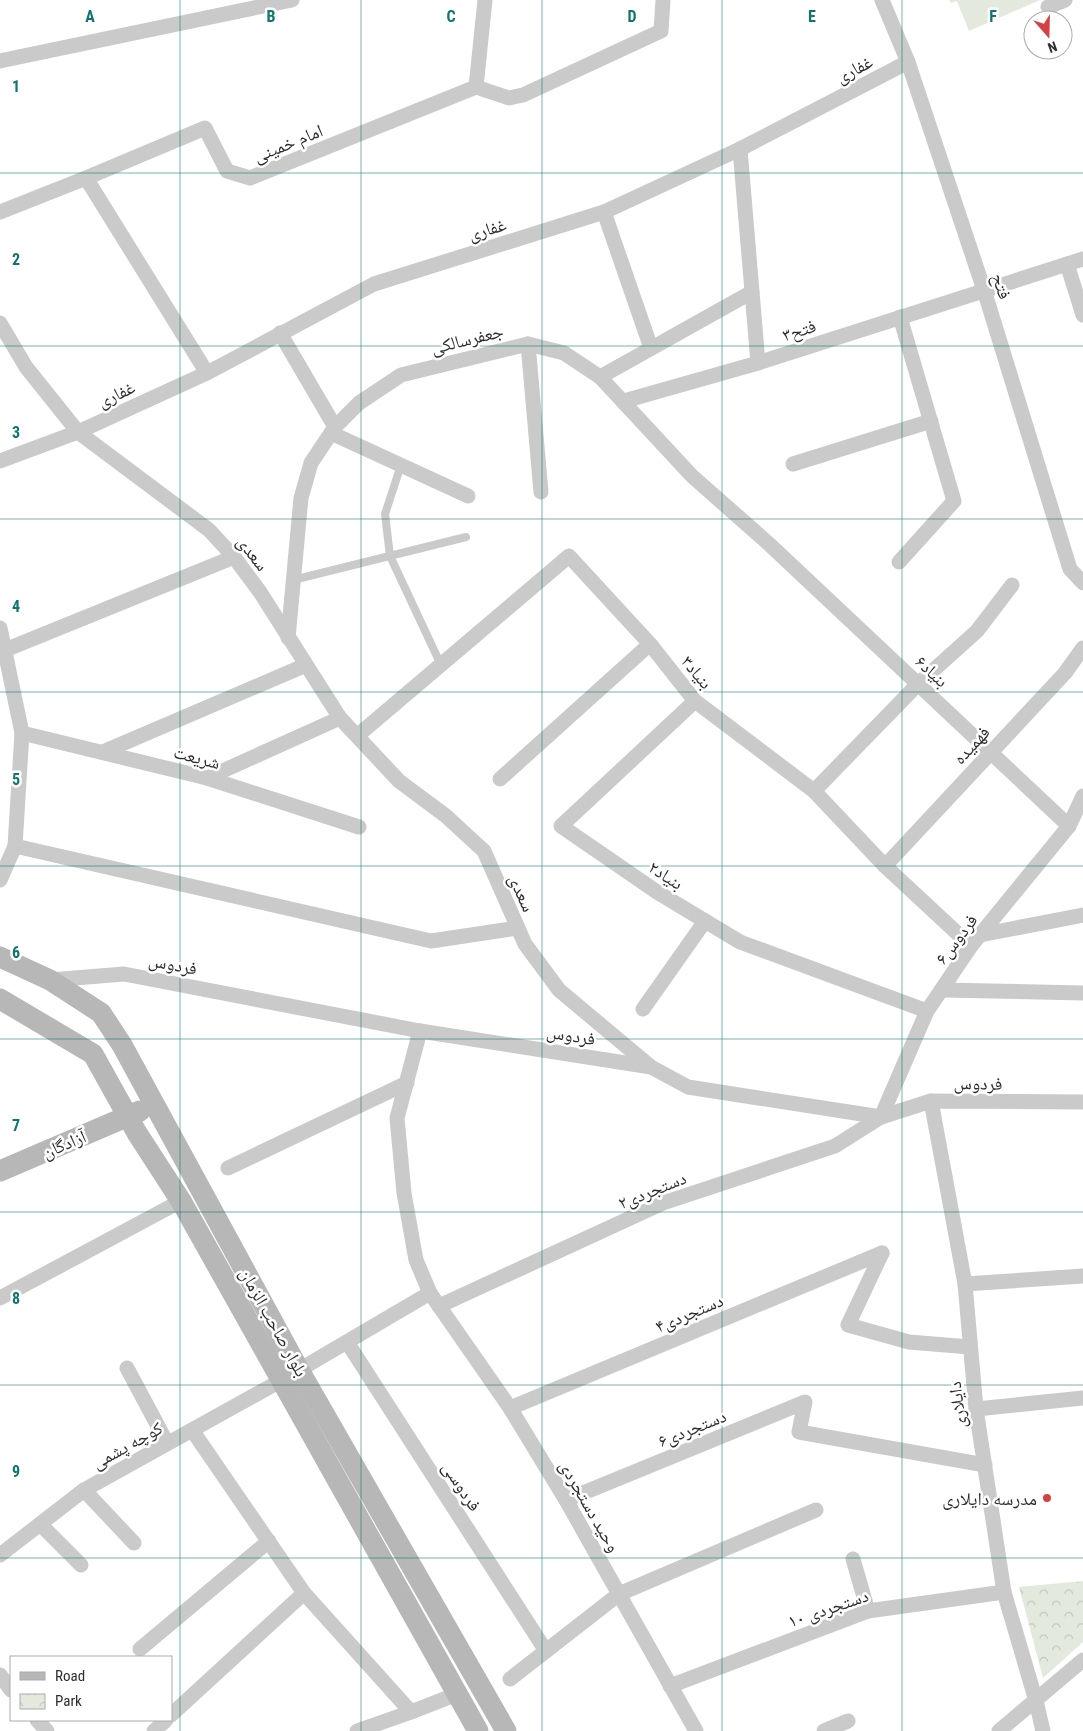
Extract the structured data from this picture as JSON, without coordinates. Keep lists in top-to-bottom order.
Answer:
{
  "streets": {
    "main road": ["آزادگان", "بلوار صاحب الزمان"],
    "street": [
      "غفاری",
      "امام خمینی",
      "فتح",
      "فتح۳",
      "جعفرسالکی",
      "سعدی",
      "بنیاد۶",
      "بنیاد۳",
      "فهمیده",
      "شریعت",
      "بنیاد۲",
      "فردوس۶",
      "فردوس",
      "دستجردی۲",
      "دستجردی۴",
      "دایلاری",
      "دستجردی۶",
      "کوچه پشمی",
      "فردوسی",
      "وحید دستجردی",
      "دستجردی ۱۰"
    ]
  },
  "crossings": [
    ["غفاری", "فتح"],
    ["غفاری", "سعدی"],
    ["فتح", "فتح۳"],
    ["فتح۳", "جعفرسالکی"],
    ["جعفرسالکی", "سعدی"],
    ["جعفرسالکی", "بنیاد۶"],
    ["سعدی", "فردوس"],
    ["بنیاد۶", "فهمیده"],
    ["بنیاد۶", "فردوس۶"],
    ["بنیاد۳", "فهمیده"],
    ["بنیاد۳", "بنیاد۲"],
    ["بنیاد۳", "فردوس۶"],
    ["بنیاد۲", "فردوس۶"],
    ["فردوس۶", "فردوس"],
    ["فردوس۶", "دستجردی۲"],
    ["فردوس", "دستجردی۲"],
    ["فردوس", "بلوار صاحب الزمان"],
    ["فردوس", "دایلاری"],
    ["آزادگان", "بلوار صاحب الزمان"],
    ["دستجردی۲", "وحید دستجردی"],
    ["دستجردی۴", "دایلاری"],
    ["دستجردی۴", "وحید دستجردی"],
    ["بلوار صاحب الزمان", "کوچه پشمی"],
    ["دایلاری", "دستجردی۶"],
    ["دایلاری", "دستجردی ۱۰"],
    ["دستجردی۶", "وحید دستجردی"],
    ["کوچه پشمی", "فردوسی"],
    ["کوچه پشمی", "وحید دستجردی"],
    ["وحید دستجردی", "دستجردی ۱۰"]
  ],
  "places": ["مدرسه دایلاری"],
  "legend": ["Road", "Park"],
  "north": "bottom",
  "grid": {
    "columns": [
      "A",
      "B",
      "C",
      "D",
      "E",
      "F"
    ],
    "rows": [
      "1",
      "2",
      "3",
      "4",
      "5",
      "6",
      "7",
      "8",
      "9"
    ]
  }
}
